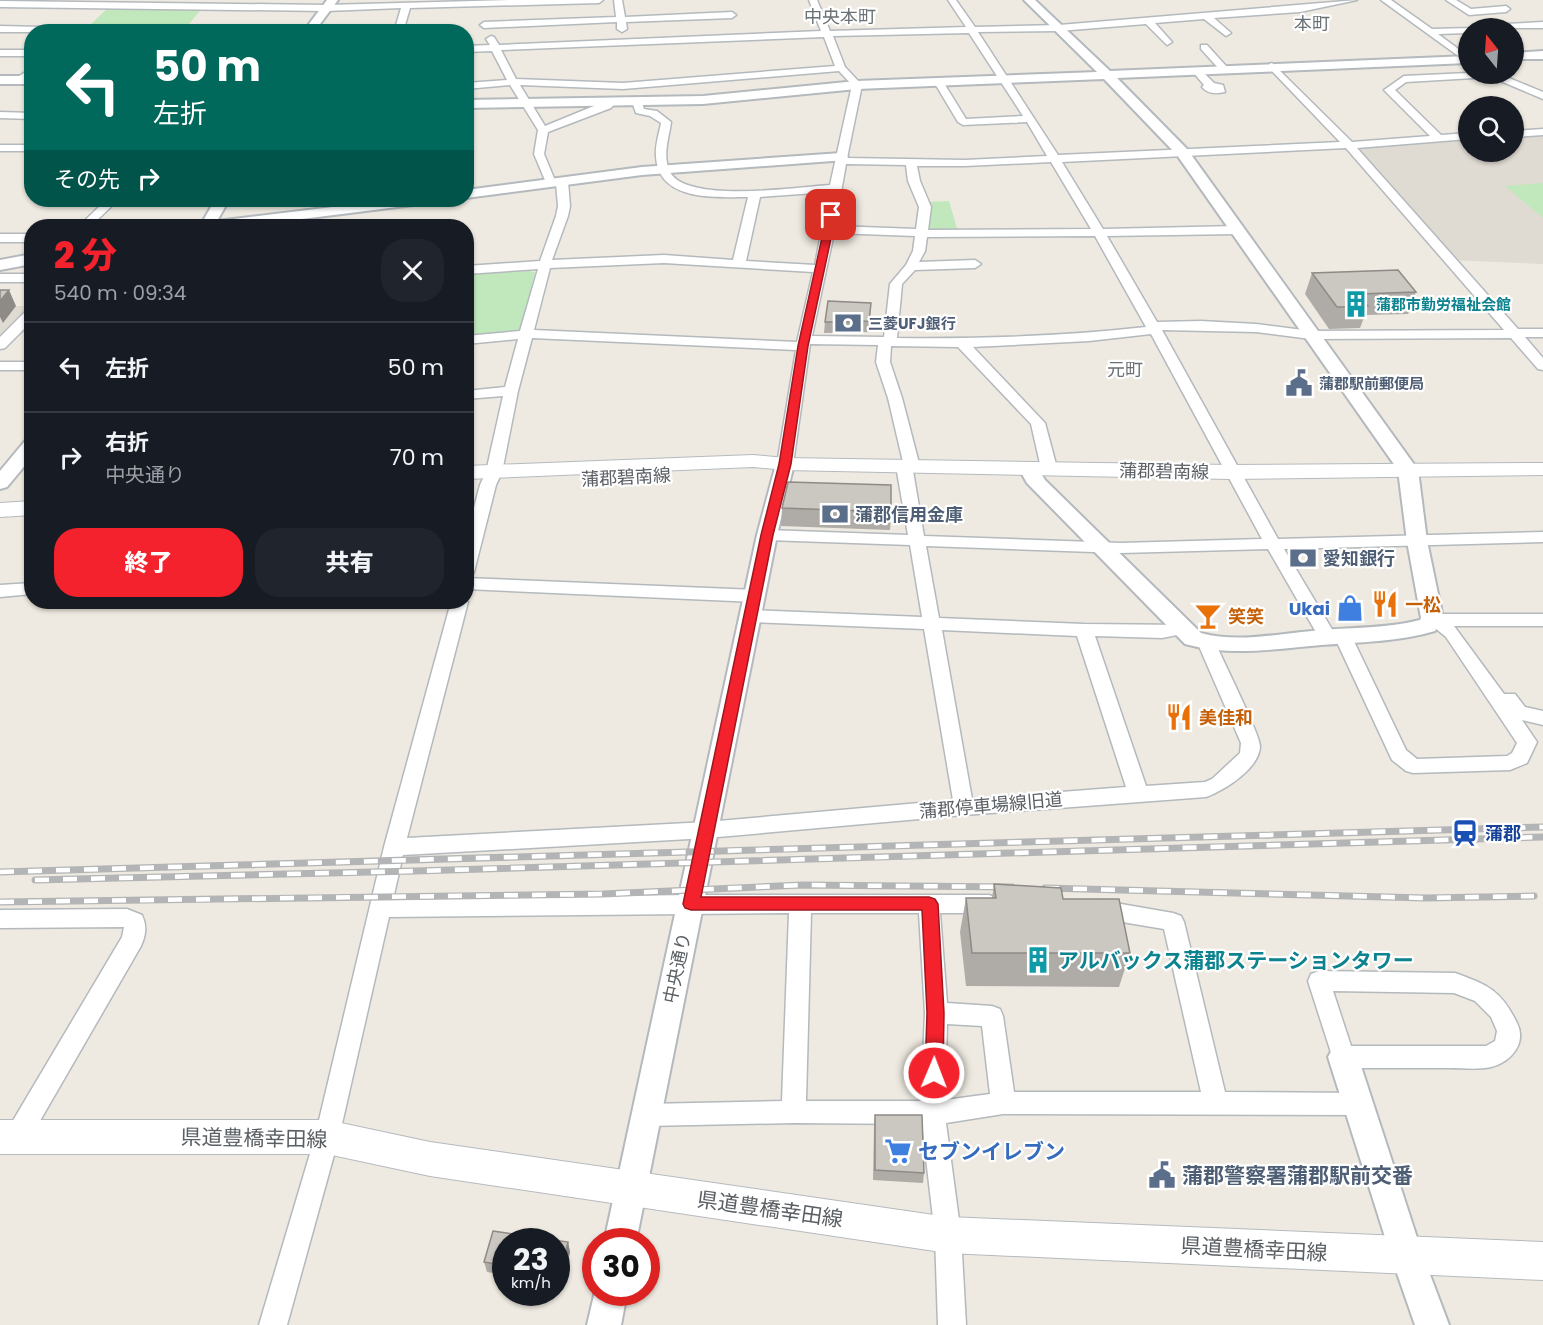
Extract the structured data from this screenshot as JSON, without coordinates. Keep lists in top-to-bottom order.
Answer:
{
  "streets": {
    "main road": ["蒲郡碧南線", "県道豊橋幸田線"],
    "street": ["蒲郡停車場線旧道", "中央通り"]
  },
  "crossings": [
    ["蒲郡碧南線", "中央通り"],
    ["蒲郡停車場線旧道", "中央通り"],
    ["中央通り", "県道豊橋幸田線"]
  ],
  "districts": ["中央本町", "本町", "元町"],
  "places": {
    "building": ["蒲郡市勤労福祉会館", "アルバックス蒲郡ステーションタワー"],
    "bank": ["三菱UFJ銀行", "蒲郡信用金庫", "愛知銀行"],
    "public building": ["蒲郡駅前郵便局", "蒲郡警察署蒲郡駅前交番"],
    "restaurant": ["一松", "美佳和"],
    "shop": ["Ukai"],
    "bar": ["笑笑"],
    "station": ["蒲郡"],
    "supermarket": ["セブンイレブン"]
  },
  "north": "top",
  "page": {
    "turn": ["50 m", "左折"],
    "then": "その先",
    "heading": ["2 分", "540 m · 09:34"],
    "list": [
      {
        "name": "左折",
        "value": "50 m"
      },
      {
        "name": "右折",
        "note": "中央通り",
        "value": "70 m"
      }
    ],
    "buttons": ["終了", "共有"],
    "speed": "23 km/h",
    "limit": "30"
  }
}
